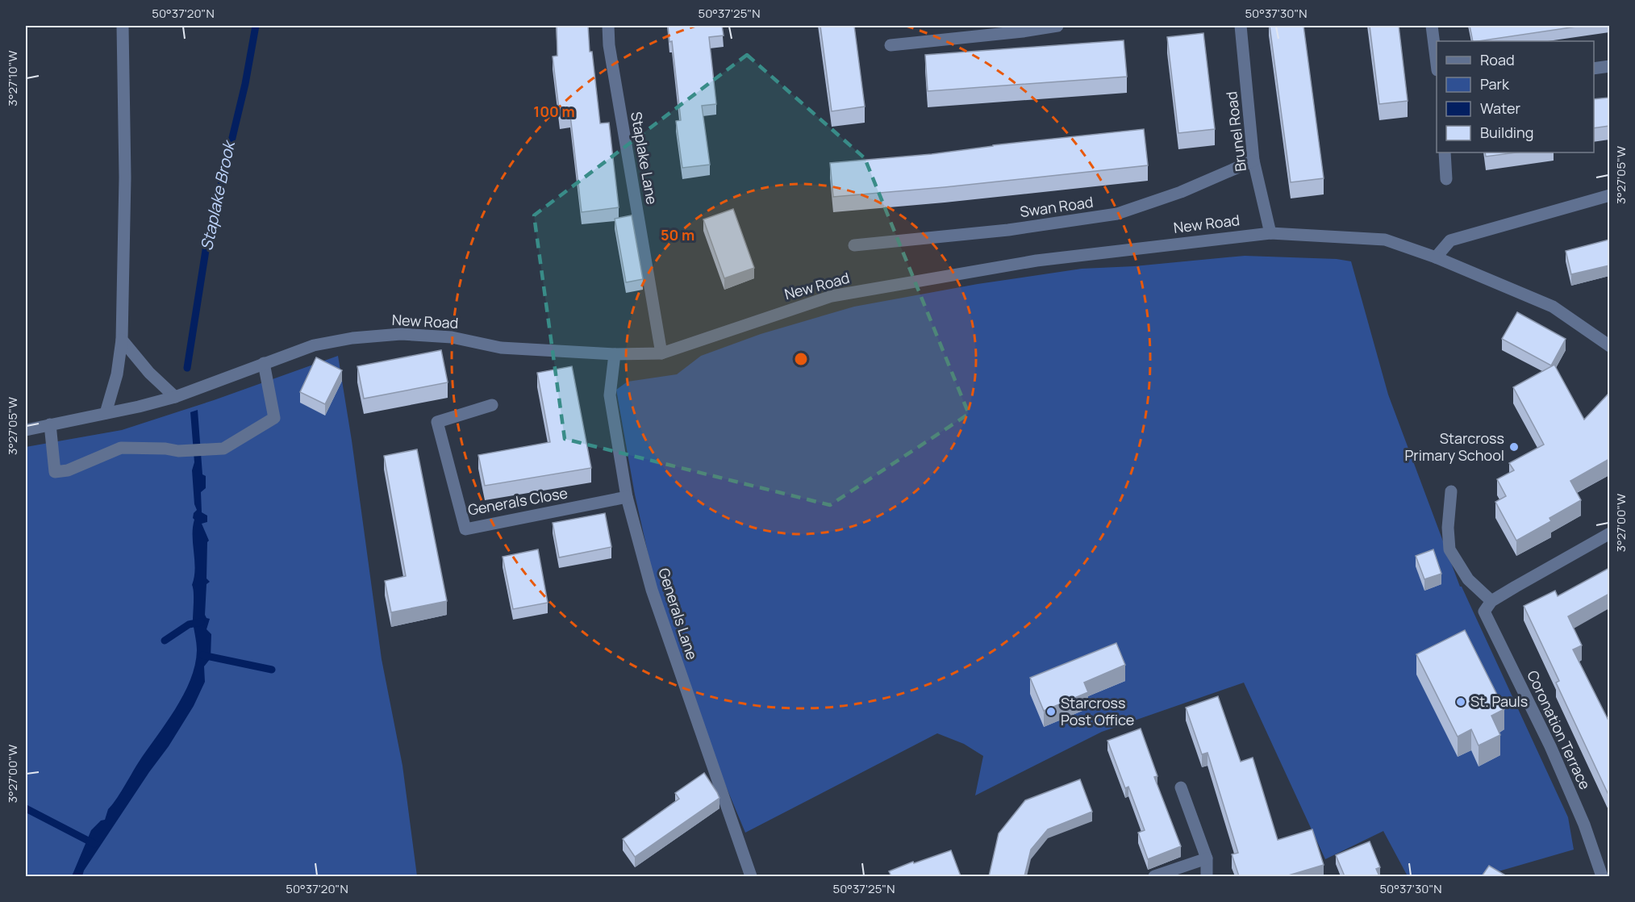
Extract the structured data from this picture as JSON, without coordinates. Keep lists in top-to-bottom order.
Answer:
{
  "streets": {
    "street": [
      "Brunel Road",
      "Staplake Lane",
      "Swan Road",
      "New Road",
      "Generals Close",
      "Generals Lane",
      "Coronation Terrace"
    ]
  },
  "crossings": [
    ["Brunel Road", "Swan Road"],
    ["Brunel Road", "New Road"],
    ["Staplake Lane", "New Road"],
    ["New Road", "Generals Lane"],
    ["Generals Close", "Generals Lane"]
  ],
  "water": ["Staplake Brook"],
  "places": ["Starcross Primary School", "St. Pauls", "Starcross Post Office"],
  "legend": [
    "Road",
    "Park",
    "Water",
    "Building"
  ],
  "coordinates": [
    "50°37'20\"N",
    "50°37'25\"N",
    "50°37'30\"N",
    "3°27'10\"W",
    "3°27'05\"W",
    "3°27'00\"W"
  ],
  "rings": ["100 m", "50 m"]
}
